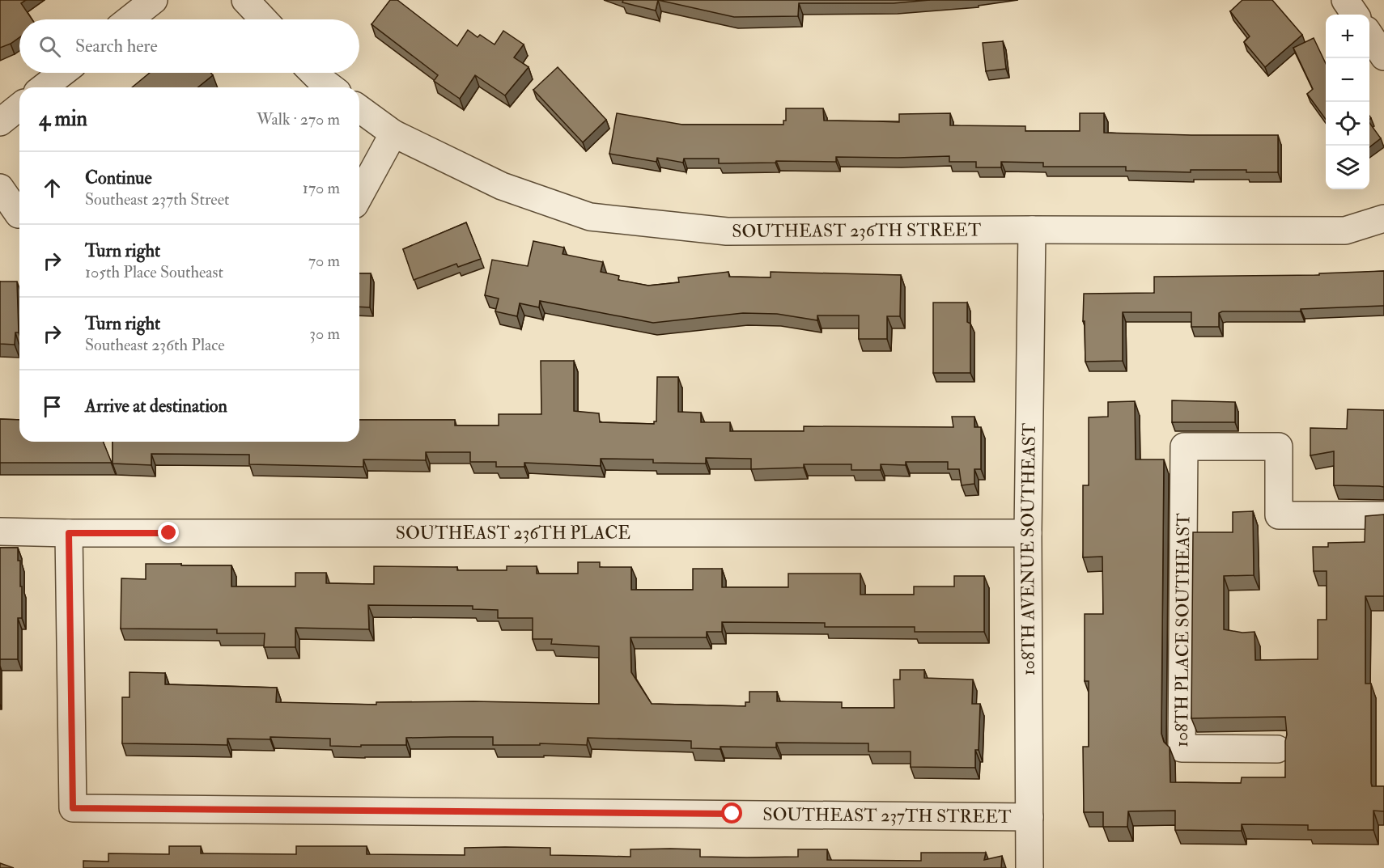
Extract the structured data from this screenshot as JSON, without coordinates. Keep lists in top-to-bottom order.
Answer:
{
  "streets": {
    "street": [
      "SOUTHEAST 236TH STREET",
      "SOUTHEAST 236TH PLACE",
      "108TH AVENUE SOUTHEAST",
      "108TH PLACE SOUTHEAST",
      "SOUTHEAST 237TH STREET"
    ]
  },
  "crossings": [
    ["SOUTHEAST 236TH STREET", "108TH AVENUE SOUTHEAST"],
    ["SOUTHEAST 236TH PLACE", "108TH AVENUE SOUTHEAST"],
    ["SOUTHEAST 236TH PLACE", "SOUTHEAST 237TH STREET"],
    ["108TH AVENUE SOUTHEAST", "SOUTHEAST 237TH STREET"]
  ],
  "page": {
    "map_buttons": ["+", "−"],
    "search": "Search here",
    "heading": ["4 min", "Walk · 270 m"],
    "list": [
      ["Continue", "Southeast 237th Street", "170 m"],
      ["Turn right", "105th Place Southeast", "70 m"],
      ["Turn right", "Southeast 236th Place", "30 m"],
      "Arrive at destination"
    ]
  }
}
